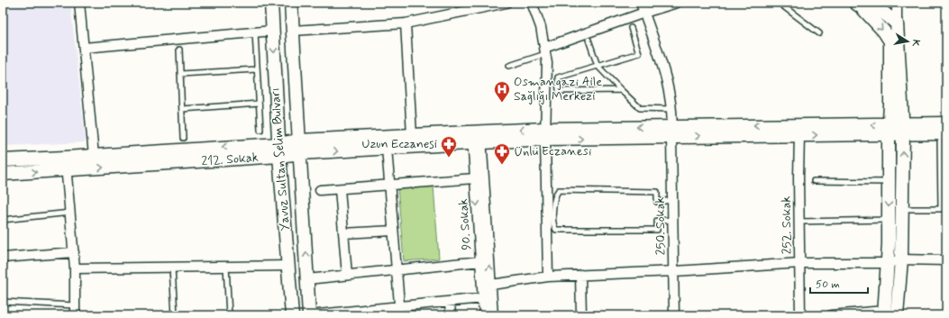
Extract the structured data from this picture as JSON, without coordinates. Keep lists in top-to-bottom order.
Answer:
{
  "streets": {
    "street": [
      "212. Sokak",
      "Yavuz Sultan Selim Bulvarı",
      "90. Sokak",
      "252. Sokak",
      "250. Sokak"
    ]
  },
  "crossings": [
    ["212. Sokak", "Yavuz Sultan Selim Bulvarı"],
    ["212. Sokak", "90. Sokak"],
    ["212. Sokak", "250. Sokak"]
  ],
  "places": {
    "hospital": ["Osmangazi Aile Sağlığı Merkezi"],
    "pharmacy": ["Uzun Eczanesi", "Ünlü Eczanesi"]
  },
  "scale_bar": "50 m",
  "north": "right"
}
